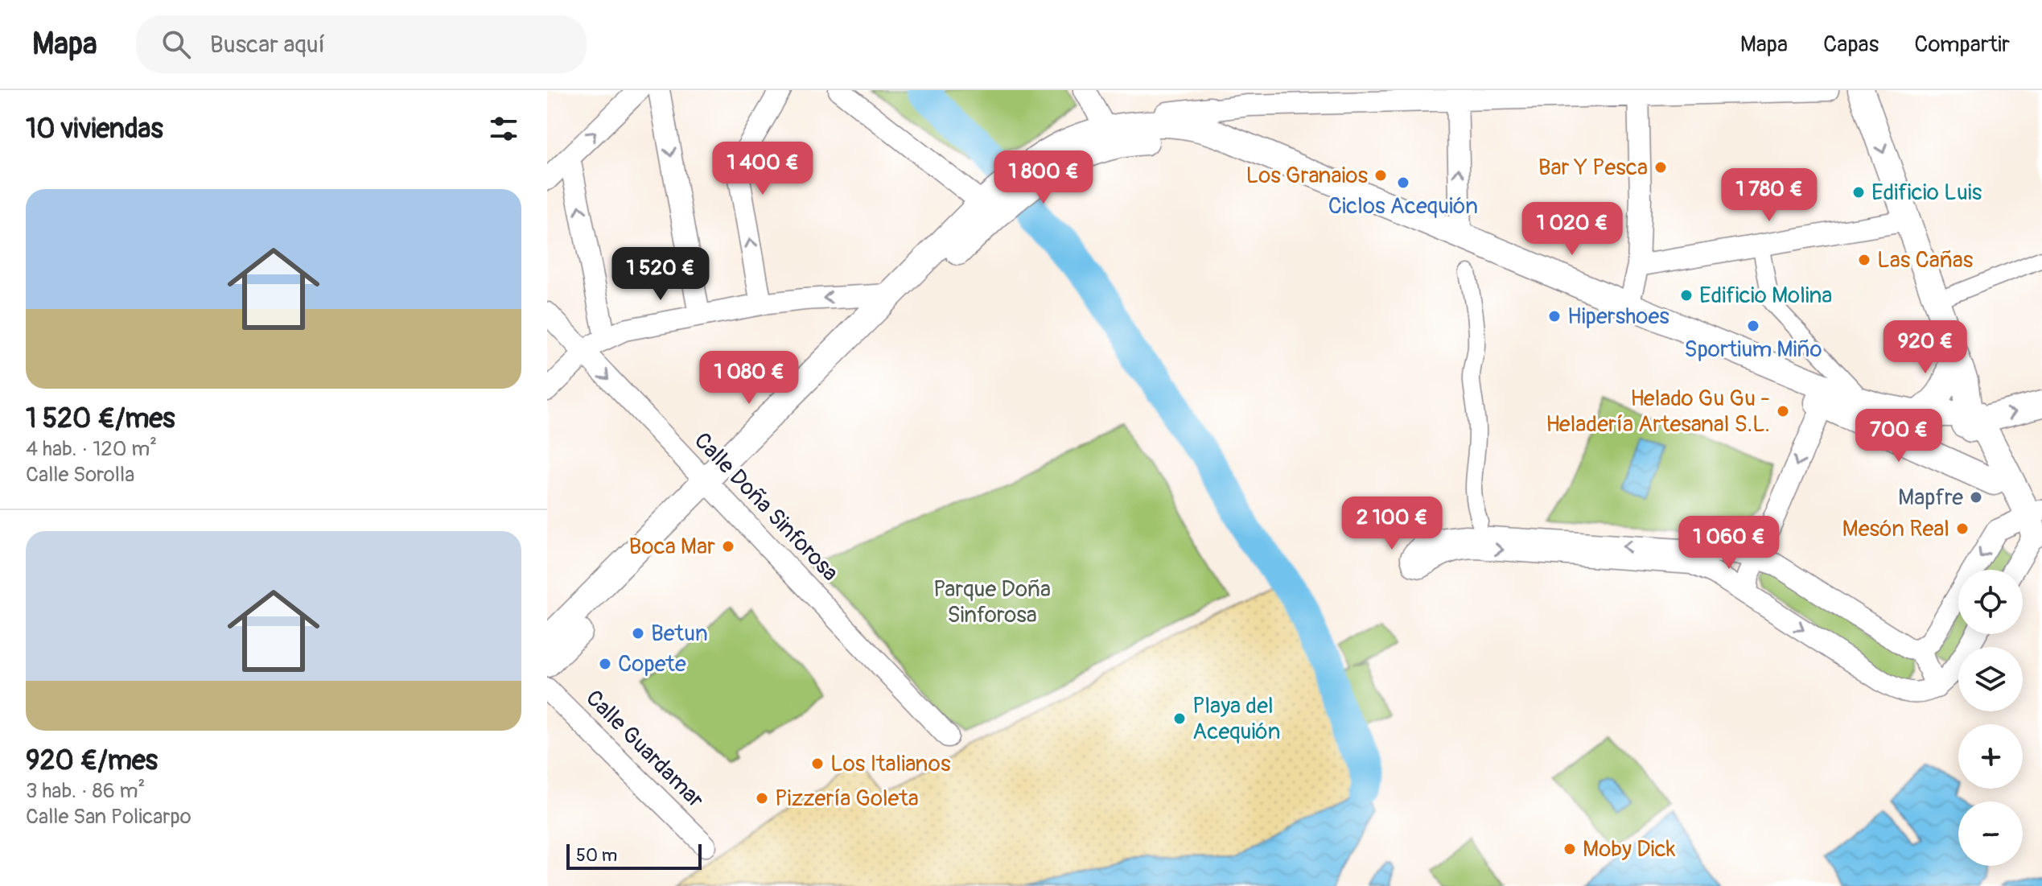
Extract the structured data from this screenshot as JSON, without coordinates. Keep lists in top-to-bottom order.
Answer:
{
  "streets": {
    "street": ["Calle Doña Sinforosa", "Calle Guardamar"]
  },
  "parks": ["Parque Doña Sinforosa"],
  "places": [
    "Bar Y Pesca",
    "Los Granaios",
    "Ciclos Acequión",
    "Edificio Luis",
    "Las Cañas",
    "Edificio Molina",
    "Hipershoes",
    "Sportium Miño",
    "Helado Gu Gu - Heladería Artesanal S.L.",
    "Mapfre",
    "Mesón Real",
    "Boca Mar",
    "Betun",
    "Copete",
    "Playa del Acequión",
    "Los Italianos",
    "Pizzería Goleta",
    "Moby Dick"
  ],
  "scale_bar": "50 m",
  "page": {
    "header": "Mapa",
    "search": "Buscar aquí",
    "nav": ["Mapa", "Capas", "Compartir"],
    "heading": "10 viviendas",
    "price": [
      "1 400 €",
      "1 800 €",
      "1 780 €",
      "1 020 €",
      "1 520 €",
      "920 €",
      "1 080 €",
      "700 €",
      "2 100 €",
      "1 060 €"
    ],
    "list": [
      {
        "name": "1 520 €/mes",
        "note": "4 hab. · 120 m² · Calle Sorolla"
      },
      {
        "name": "920 €/mes",
        "note": "3 hab. · 86 m² · Calle San Policarpo"
      }
    ],
    "map_buttons": ["+", "−"],
    "scale": "50 m"
  }
}
